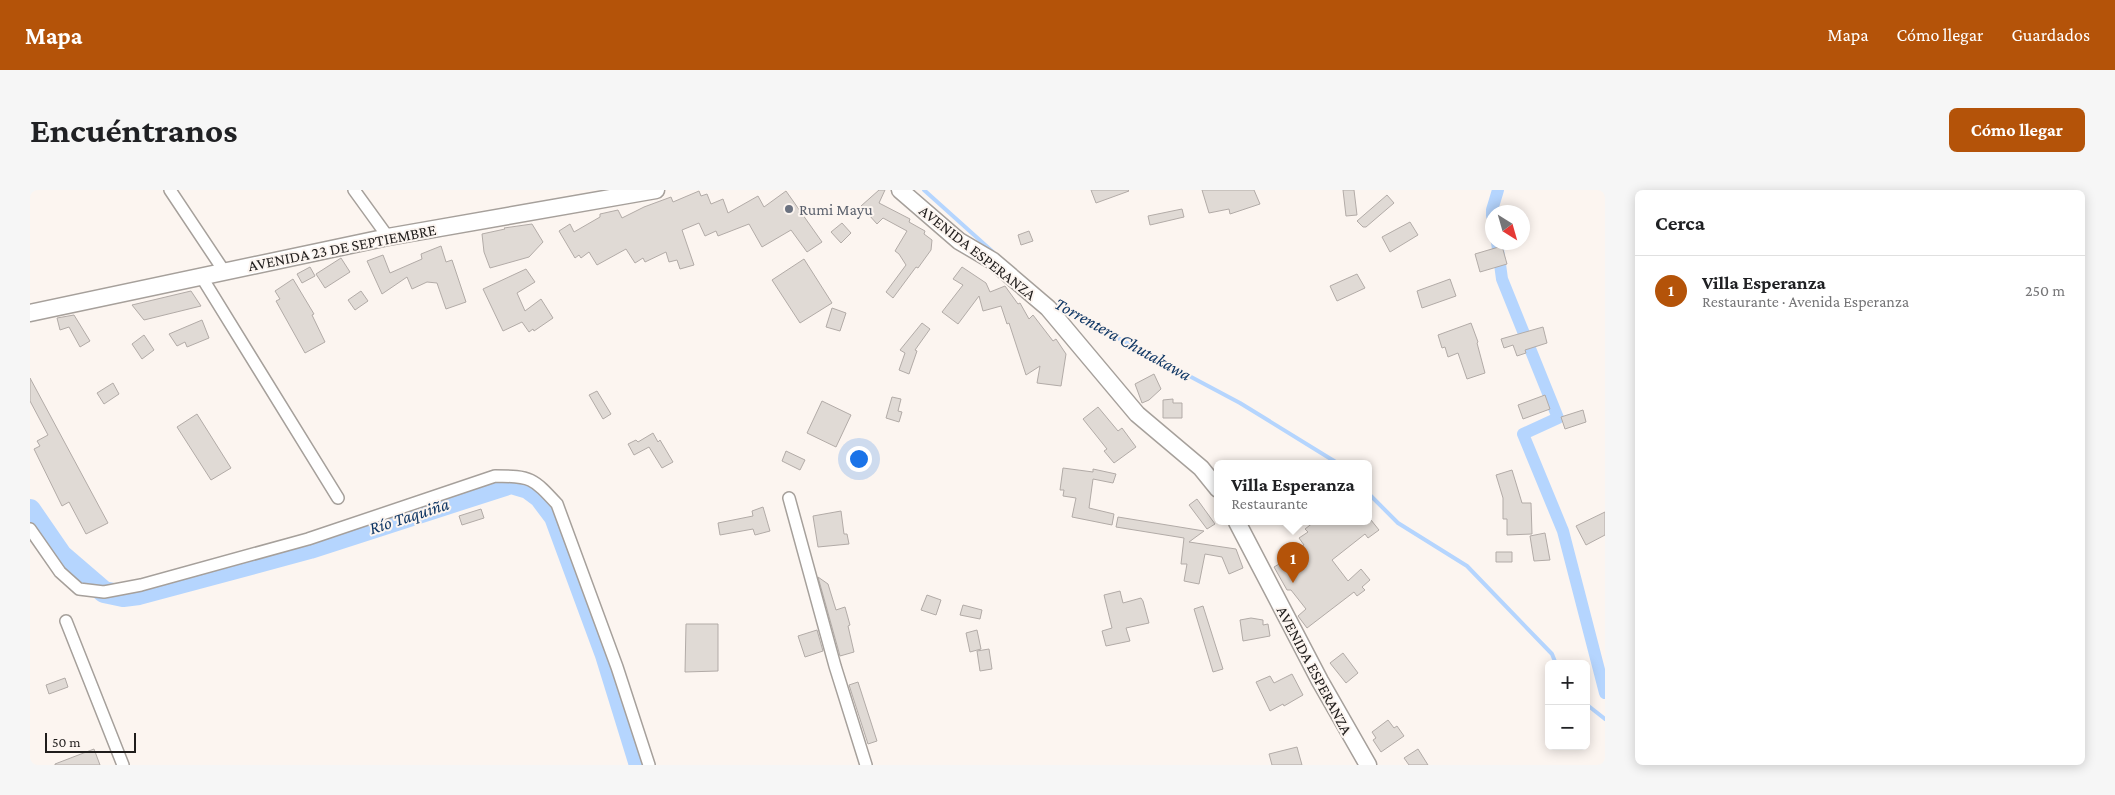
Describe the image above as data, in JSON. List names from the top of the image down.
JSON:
{
  "streets": {
    "main road": ["AVENIDA 23 DE SEPTIEMBRE", "AVENIDA ESPERANZA"]
  },
  "water": ["Torrentera Chutakawa", "Río Taquiña"],
  "places": ["Rumi Mayu"],
  "scale_bar": "50 m",
  "north": "bottom right",
  "page": {
    "header": "Mapa",
    "nav": ["Mapa", "Cómo llegar", "Guardados"],
    "buttons": "Cómo llegar",
    "title": "Encuéntranos",
    "heading": "Cerca",
    "list": [
      {
        "mark": "1",
        "name": "Villa Esperanza",
        "note": "Restaurante · Avenida Esperanza",
        "value": "250 m"
      }
    ],
    "popup": ["Villa Esperanza", "Restaurante"],
    "pins": "1",
    "map_buttons": ["+", "−"],
    "scale": "50 m"
  }
}
